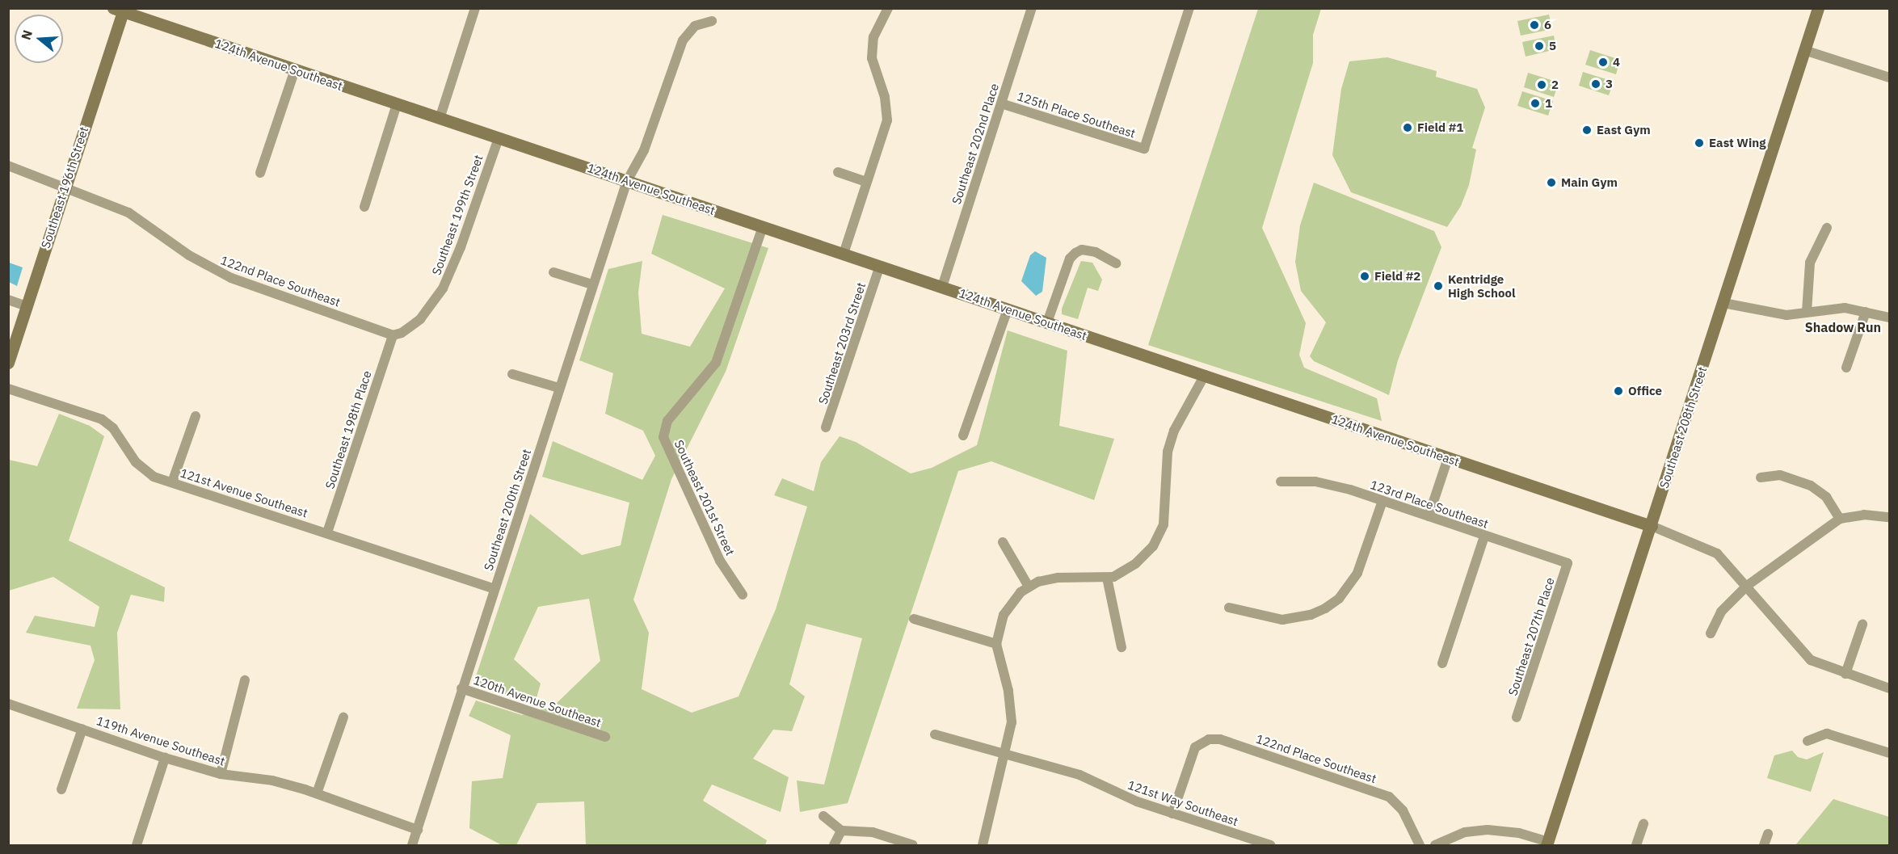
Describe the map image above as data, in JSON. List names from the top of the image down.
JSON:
{
  "streets": {
    "street": [
      "124th Avenue Southeast",
      "125th Place Southeast",
      "Southeast 202nd Place",
      "Southeast 196th Street",
      "Southeast 199th Street",
      "122nd Place Southeast",
      "Southeast 203rd Street",
      "Southeast 208th Street",
      "Southeast 198th Place",
      "121st Avenue Southeast",
      "Southeast 201st Street",
      "123rd Place Southeast",
      "Southeast 200th Street",
      "Southeast 207th Place",
      "120th Avenue Southeast",
      "119th Avenue Southeast",
      "121st Way Southeast"
    ]
  },
  "crossings": [
    ["124th Avenue Southeast", "Southeast 202nd Place"],
    ["124th Avenue Southeast", "Southeast 196th Street"],
    ["124th Avenue Southeast", "Southeast 199th Street"],
    ["124th Avenue Southeast", "Southeast 203rd Street"],
    ["124th Avenue Southeast", "Southeast 208th Street"],
    ["124th Avenue Southeast", "Southeast 201st Street"],
    ["124th Avenue Southeast", "Southeast 200th Street"],
    ["125th Place Southeast", "Southeast 202nd Place"],
    ["Southeast 196th Street", "122nd Place Southeast"],
    ["Southeast 199th Street", "122nd Place Southeast"],
    ["Southeast 199th Street", "Southeast 198th Place"],
    ["122nd Place Southeast", "Southeast 198th Place"],
    ["122nd Place Southeast", "121st Way Southeast"],
    ["Southeast 198th Place", "121st Avenue Southeast"],
    ["121st Avenue Southeast", "Southeast 200th Street"],
    ["123rd Place Southeast", "Southeast 207th Place"],
    ["Southeast 200th Street", "120th Avenue Southeast"],
    ["Southeast 200th Street", "119th Avenue Southeast"]
  ],
  "districts": ["Shadow Run"],
  "places": [
    "6",
    "5",
    "4",
    "3",
    "2",
    "1",
    "Field #1",
    "East Gym",
    "East Wing",
    "Main Gym",
    "Field #2",
    "Kentridge High School",
    "Office"
  ],
  "north": "left"
}
